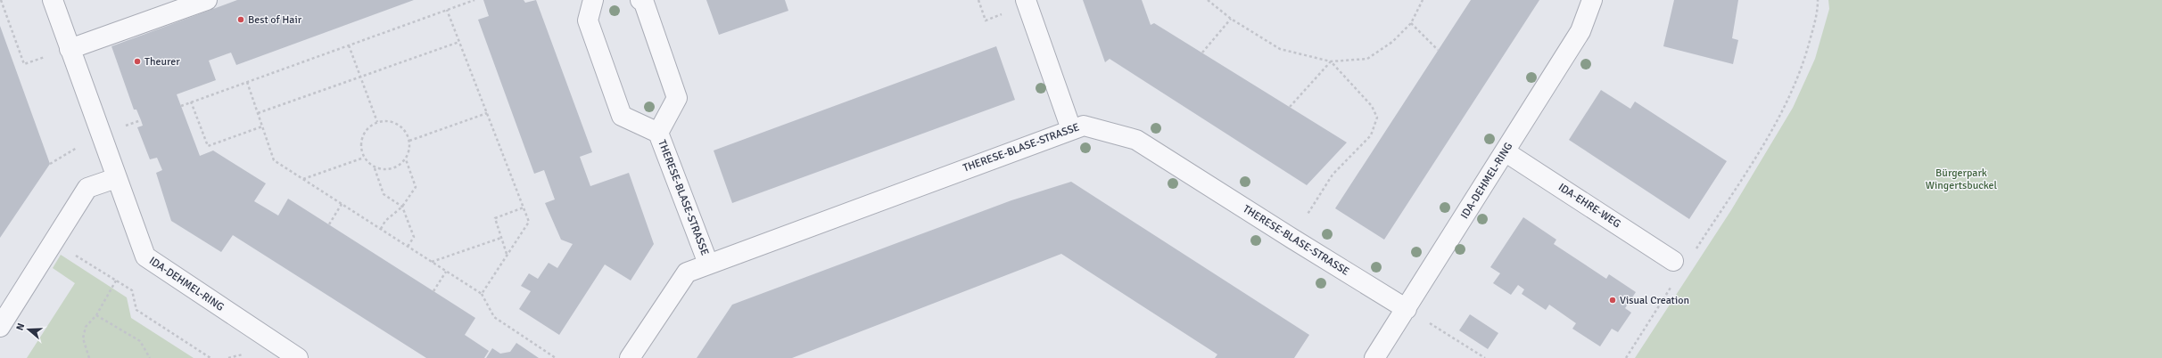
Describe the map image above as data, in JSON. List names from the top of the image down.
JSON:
{
  "streets": {
    "street": ["THERESE-BLASE-STRASSE", "IDA-DEHMEL-RING", "IDA-EHRE-WEG"]
  },
  "crossings": [
    ["THERESE-BLASE-STRASSE", "IDA-DEHMEL-RING"],
    ["IDA-DEHMEL-RING", "IDA-EHRE-WEG"]
  ],
  "parks": ["Bürgerpark Wingertsbuckel"],
  "places": ["Best of Hair", "Theurer", "Visual Creation"],
  "north": "left"
}
